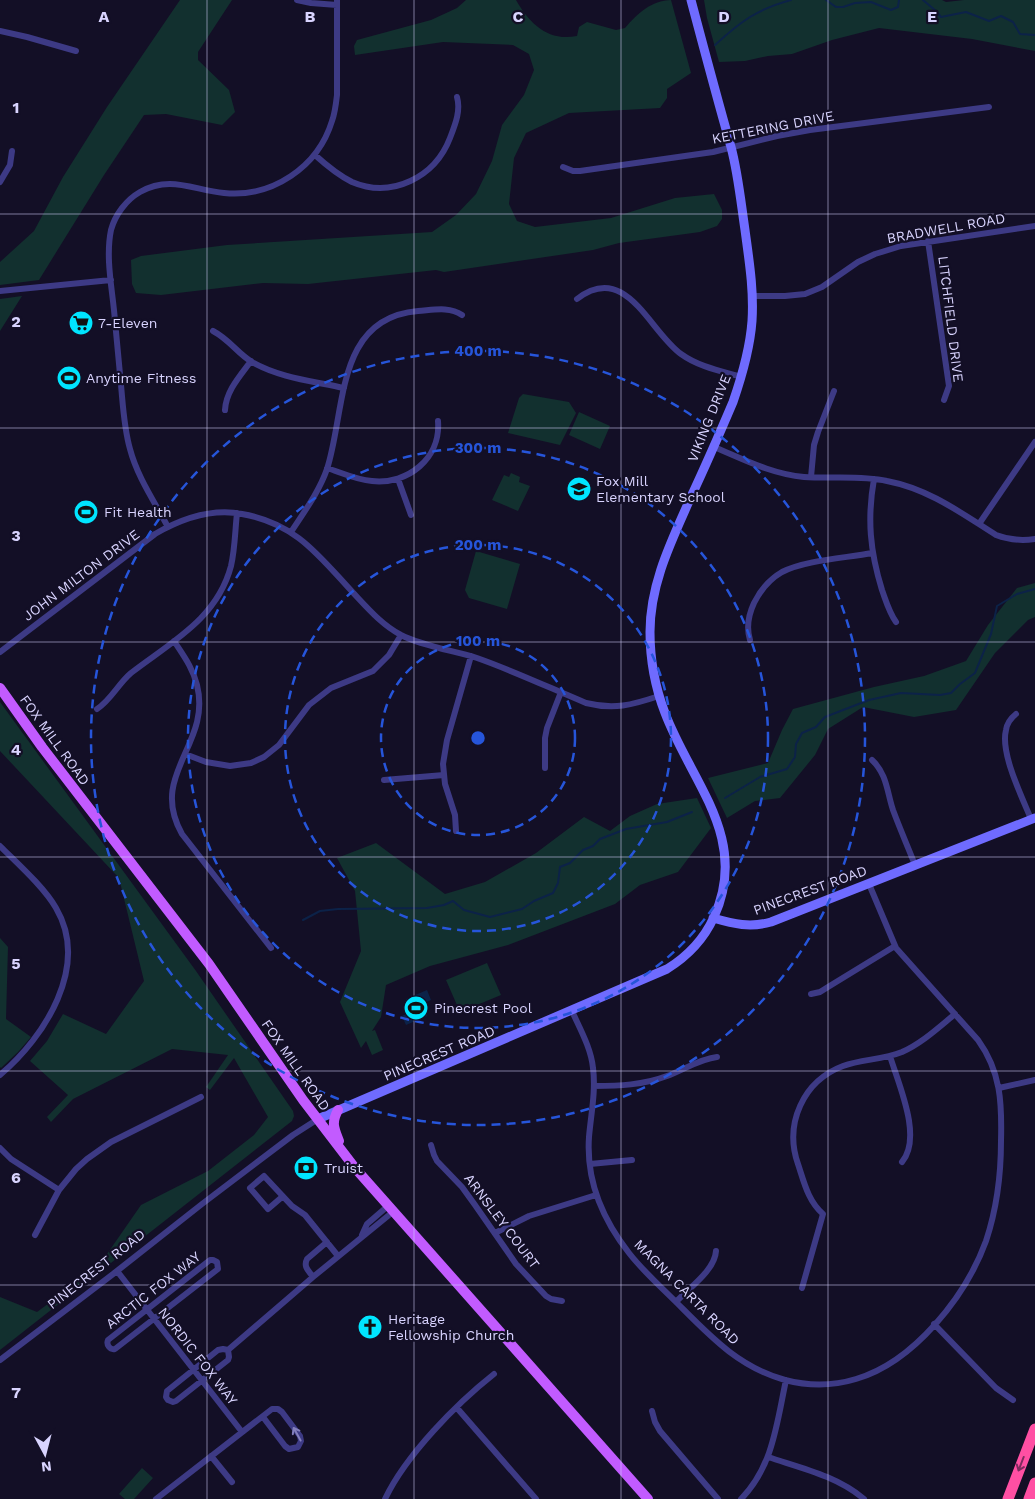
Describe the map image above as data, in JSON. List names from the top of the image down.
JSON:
{
  "streets": {
    "main road": ["FOX MILL ROAD"],
    "street": [
      "KETTERING DRIVE",
      "BRADWELL ROAD",
      "LITCHFIELD DRIVE",
      "VIKING DRIVE",
      "JOHN MILTON DRIVE",
      "PINECREST ROAD",
      "ARNSLEY COURT",
      "ARCTIC FOX WAY",
      "MAGNA CARTA ROAD",
      "NORDIC FOX WAY"
    ]
  },
  "crossings": [
    ["KETTERING DRIVE", "VIKING DRIVE"],
    ["BRADWELL ROAD", "LITCHFIELD DRIVE"],
    ["BRADWELL ROAD", "VIKING DRIVE"],
    ["VIKING DRIVE", "JOHN MILTON DRIVE"],
    ["VIKING DRIVE", "PINECREST ROAD"],
    ["FOX MILL ROAD", "PINECREST ROAD"],
    ["PINECREST ROAD", "MAGNA CARTA ROAD"],
    ["PINECREST ROAD", "NORDIC FOX WAY"],
    ["ARCTIC FOX WAY", "NORDIC FOX WAY"]
  ],
  "places": {
    "supermarket": ["7-Eleven"],
    "sports": ["Anytime Fitness", "Fit Health", "Pinecrest Pool"],
    "school or university": ["Fox Mill Elementary School"],
    "bank": ["Truist"],
    "church": ["Heritage Fellowship Church"]
  },
  "north": "bottom",
  "grid": {
    "columns": [
      "A",
      "B",
      "C",
      "D",
      "E"
    ],
    "rows": [
      "1",
      "2",
      "3",
      "4",
      "5",
      "6",
      "7"
    ]
  },
  "rings": [
    "400 m",
    "300 m",
    "200 m",
    "100 m"
  ]
}
